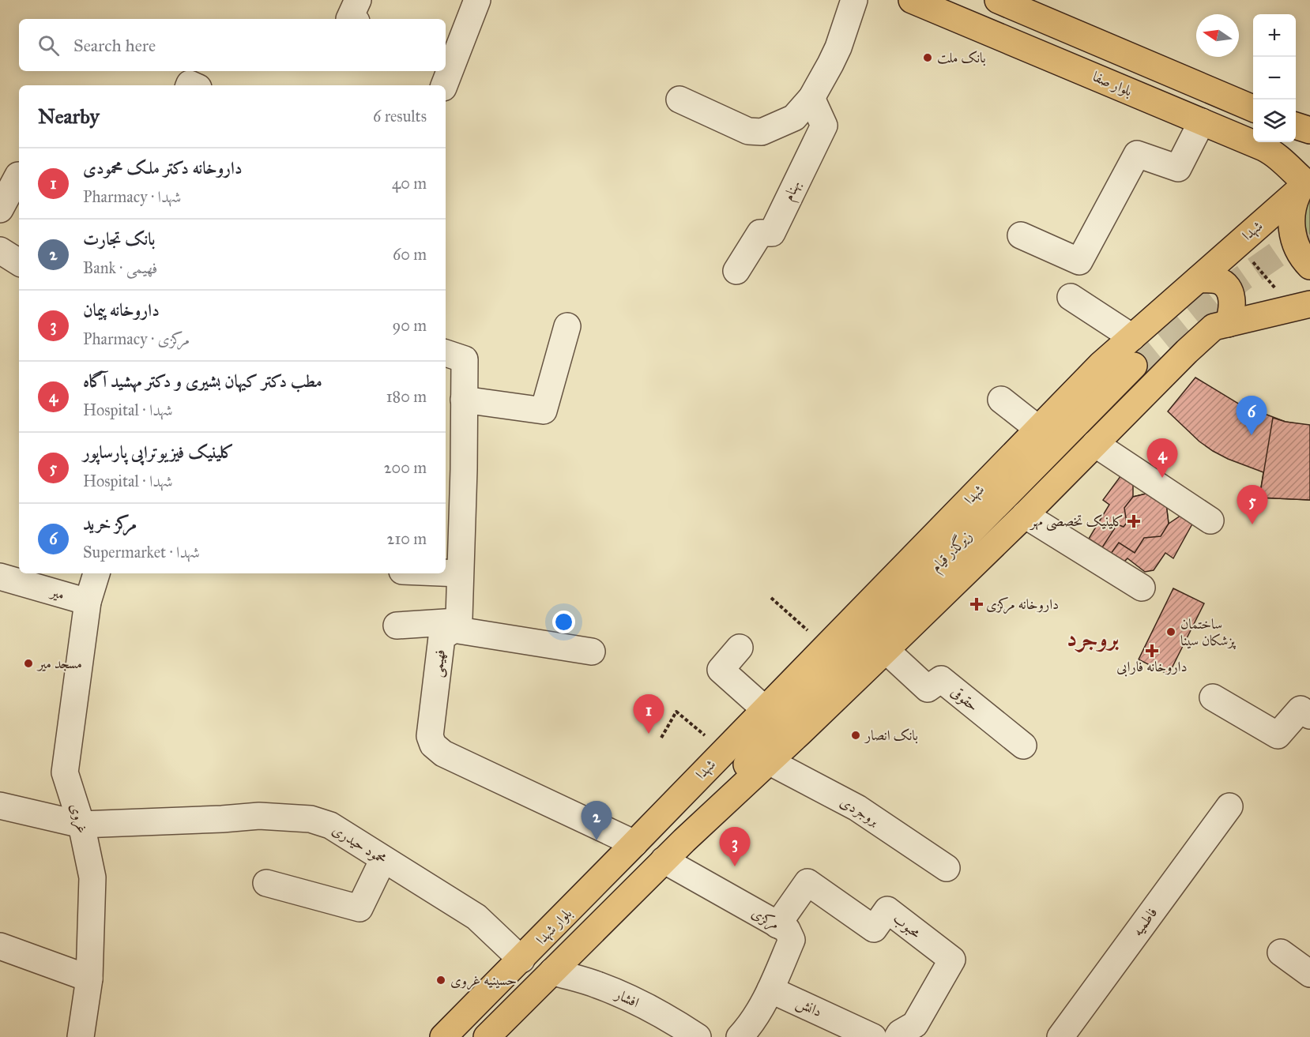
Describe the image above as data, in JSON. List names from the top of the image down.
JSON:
{
  "streets": {
    "main road": [
      "بلوار صفا",
      "شهدا",
      "زیرگذر قیام",
      "بلوار شهدا"
    ],
    "street": [
      "بهنام",
      "میر",
      "فهیمی",
      "حقوقی",
      "بروجردی",
      "غروی",
      "محمود حیدری",
      "مرکزی",
      "فاطمیه",
      "محبوب",
      "افشار",
      "دانش"
    ]
  },
  "crossings": [
    ["بلوار صفا", "شهدا"],
    ["شهدا", "بلوار شهدا"],
    ["زیرگذر قیام", "بروجردی"],
    ["میر", "غروی"],
    ["فهیمی", "بلوار شهدا"],
    ["غروی", "محمود حیدری"],
    ["محمود حیدری", "بلوار شهدا"],
    ["مرکزی", "محبوب"],
    ["مرکزی", "دانش"]
  ],
  "districts": ["بروجرد"],
  "places": {
    "other": [
      "بانک ملت",
      "ساختمان پزشکان سینا",
      "مسجد میر",
      "بانک انصار",
      "حسینیه غروی"
    ],
    "health": ["کلینیک تخصصی مهر", "داروخانه مرکزی", "داروخانه فارابی"]
  },
  "north": "left",
  "page": {
    "map_buttons": ["+", "−"],
    "search": "Search here",
    "heading": ["Nearby", "6 results"],
    "list": [
      {
        "mark": "1",
        "name": "داروخانه دکتر ملک محمودی",
        "note": "Pharmacy · شهدا",
        "value": "40 m"
      },
      {
        "mark": "2",
        "name": "بانک تجارت",
        "note": "Bank · فهیمی",
        "value": "60 m"
      },
      {
        "mark": "3",
        "name": "داروخانه پیمان",
        "note": "Pharmacy · مرکزی",
        "value": "90 m"
      },
      {
        "mark": "4",
        "name": "مطب دکتر کیهان بشیری و دکتر مهشید آگاه",
        "note": "Hospital · شهدا",
        "value": "180 m"
      },
      {
        "mark": "5",
        "name": "کلینیک فیزیوتراپی پارساپور",
        "note": "Hospital · شهدا",
        "value": "200 m"
      },
      {
        "mark": "6",
        "name": "مرکز خرید",
        "note": "Supermarket · شهدا",
        "value": "210 m"
      }
    ],
    "pins": [
      "6",
      "4",
      "5",
      "1",
      "2",
      "3"
    ]
  }
}
